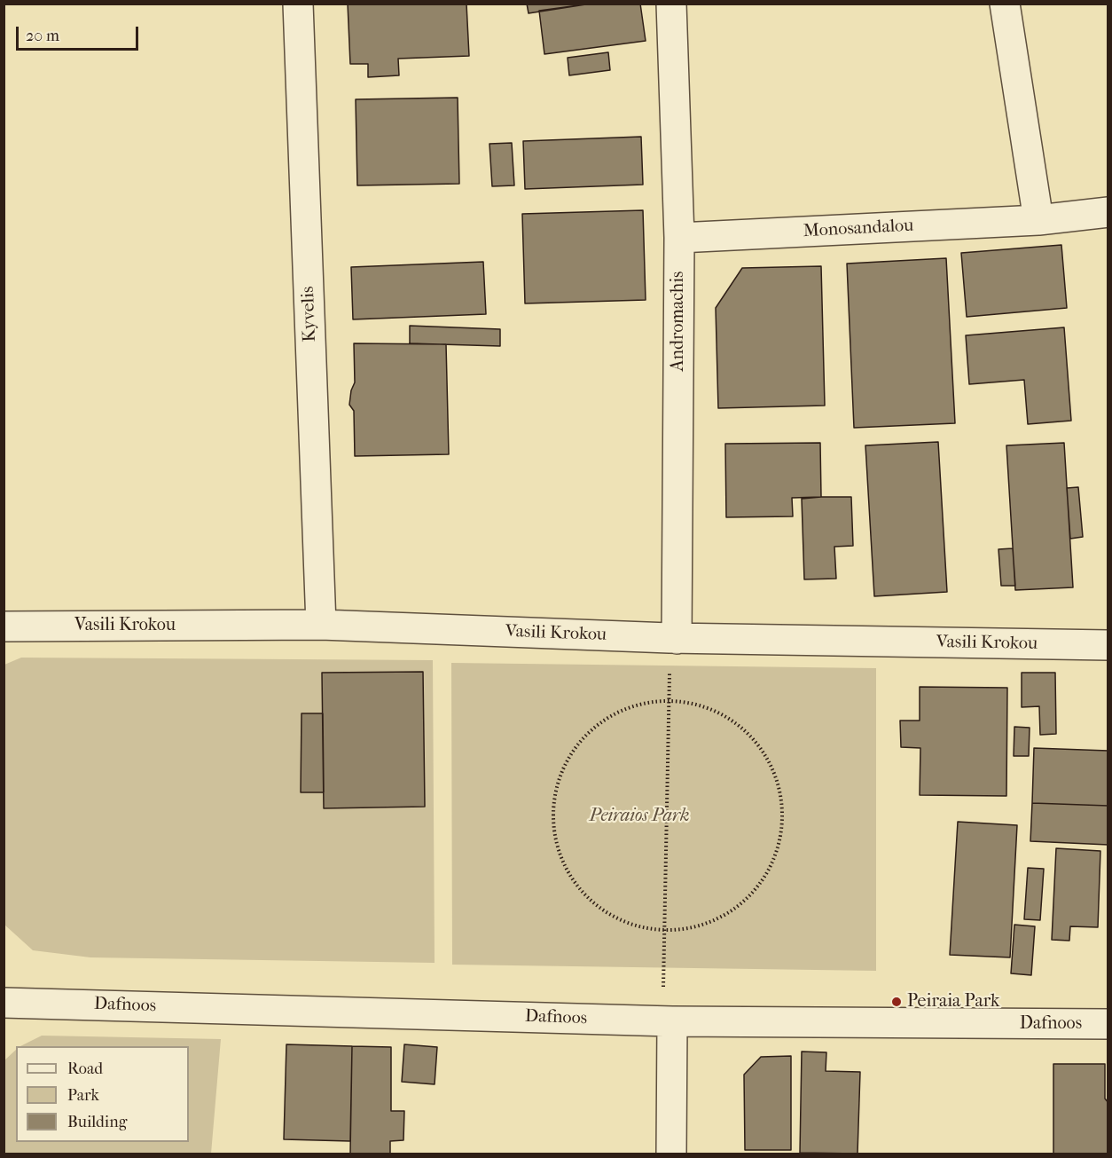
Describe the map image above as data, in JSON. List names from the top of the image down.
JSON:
{
  "streets": {
    "street": [
      "Monosandalou",
      "Kyvelis",
      "Andromachis",
      "Vasili Krokou",
      "Dafnoos"
    ]
  },
  "crossings": [
    ["Monosandalou", "Andromachis"],
    ["Kyvelis", "Vasili Krokou"],
    ["Andromachis", "Vasili Krokou"]
  ],
  "parks": ["Peiraios Park"],
  "places": ["Peiraia Park"],
  "legend": ["Road", "Park", "Building"],
  "scale_bar": "20 m"
}
